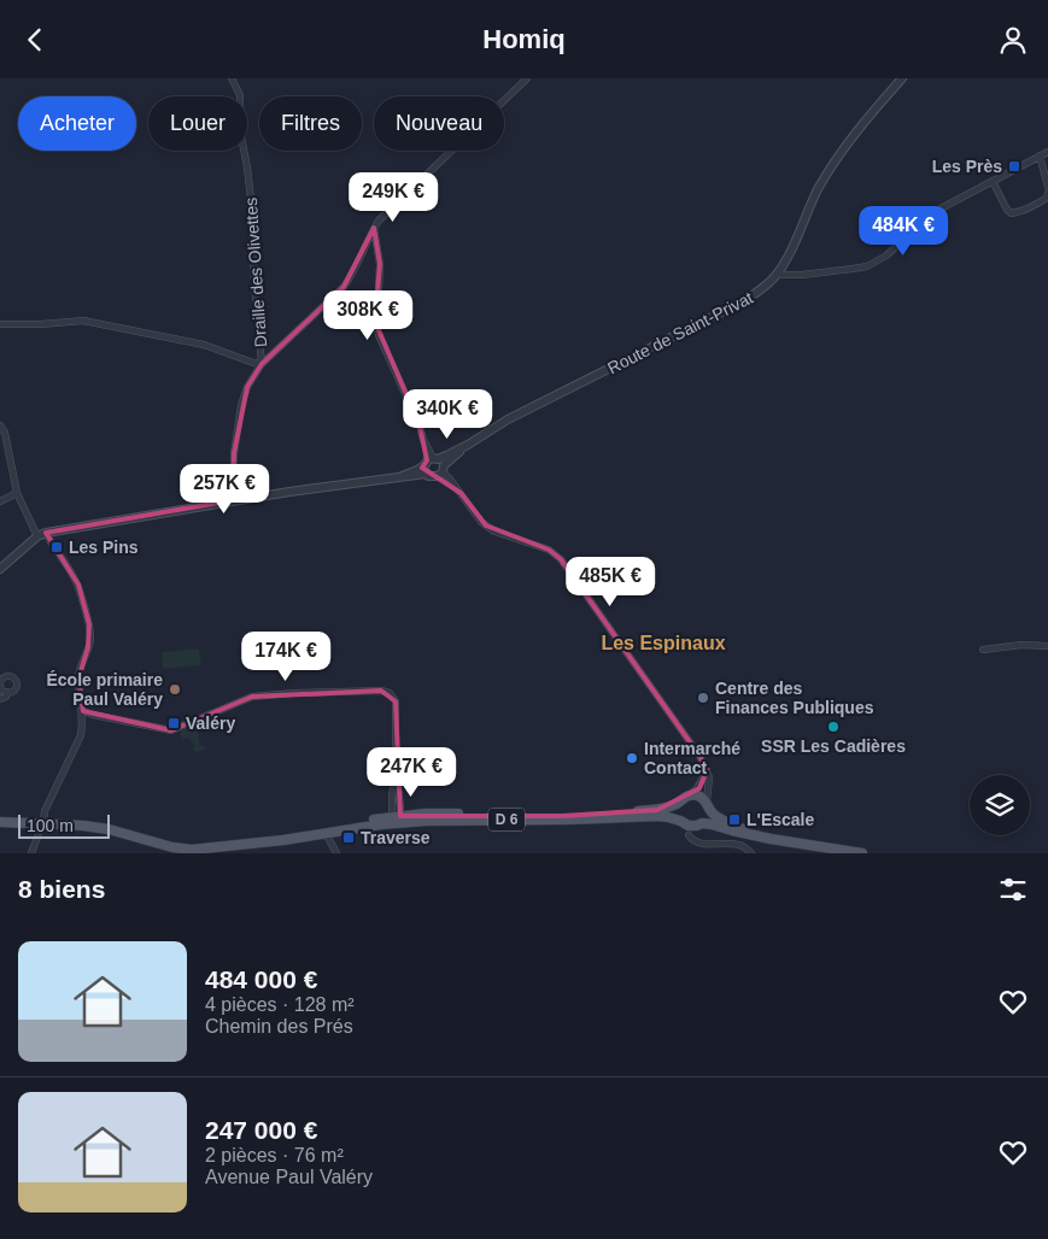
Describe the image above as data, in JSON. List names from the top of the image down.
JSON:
{
  "streets": {
    "main road": ["D 6"],
    "street": ["Draille des Olivettes", "Route de Saint-Privat"]
  },
  "crossings": [
    ["Draille des Olivettes", "Route de Saint-Privat"]
  ],
  "districts": ["Les Espinaux"],
  "places": {
    "transit": [
      "Les Près",
      "Les Pins",
      "Valéry",
      "L'Escale",
      "Traverse"
    ],
    "other": [
      "École primaire Paul Valéry",
      "Centre des Finances Publiques",
      "SSR Les Cadières",
      "Intermarché Contact"
    ]
  },
  "scale_bar": "100 m",
  "page": {
    "header": "Homiq",
    "chip": [
      "Acheter",
      "Louer",
      "Filtres",
      "Nouveau"
    ],
    "price": [
      "249K €",
      "484K €",
      "308K €",
      "340K €",
      "257K €",
      "485K €",
      "174K €",
      "247K €"
    ],
    "scale": "100 m",
    "heading": "8 biens",
    "list": [
      {
        "name": "484 000 €",
        "note": "4 pièces · 128 m² · Chemin des Prés"
      },
      {
        "name": "247 000 €",
        "note": "2 pièces · 76 m² · Avenue Paul Valéry"
      }
    ]
  }
}
